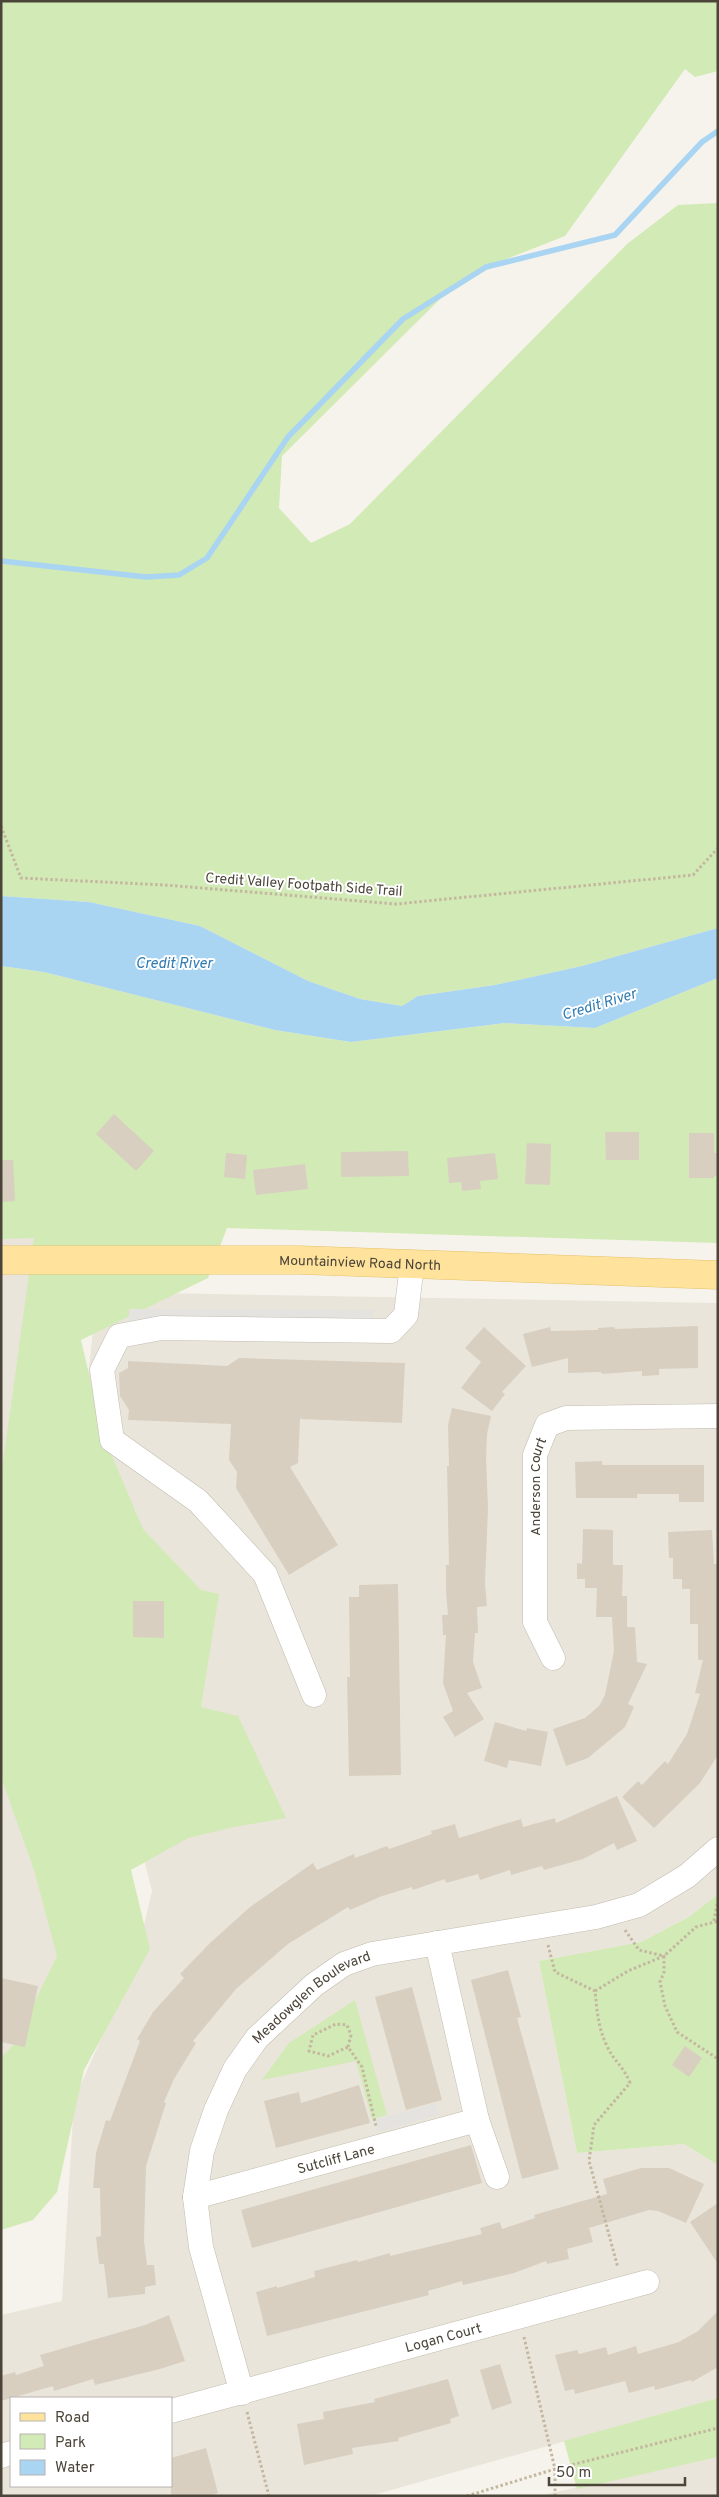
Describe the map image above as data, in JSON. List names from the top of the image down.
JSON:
{
  "streets": {
    "main road": ["Mountainview Road North"],
    "street": [
      "Anderson Court",
      "Meadowglen Boulevard",
      "Sutcliff Lane",
      "Logan Court"
    ],
    "path": ["Credit Valley Footpath Side Trail"]
  },
  "crossings": [
    ["Meadowglen Boulevard", "Sutcliff Lane"],
    ["Meadowglen Boulevard", "Logan Court"]
  ],
  "water": ["Credit River"],
  "legend": ["Road", "Park", "Water"],
  "scale_bar": "50 m"
}
